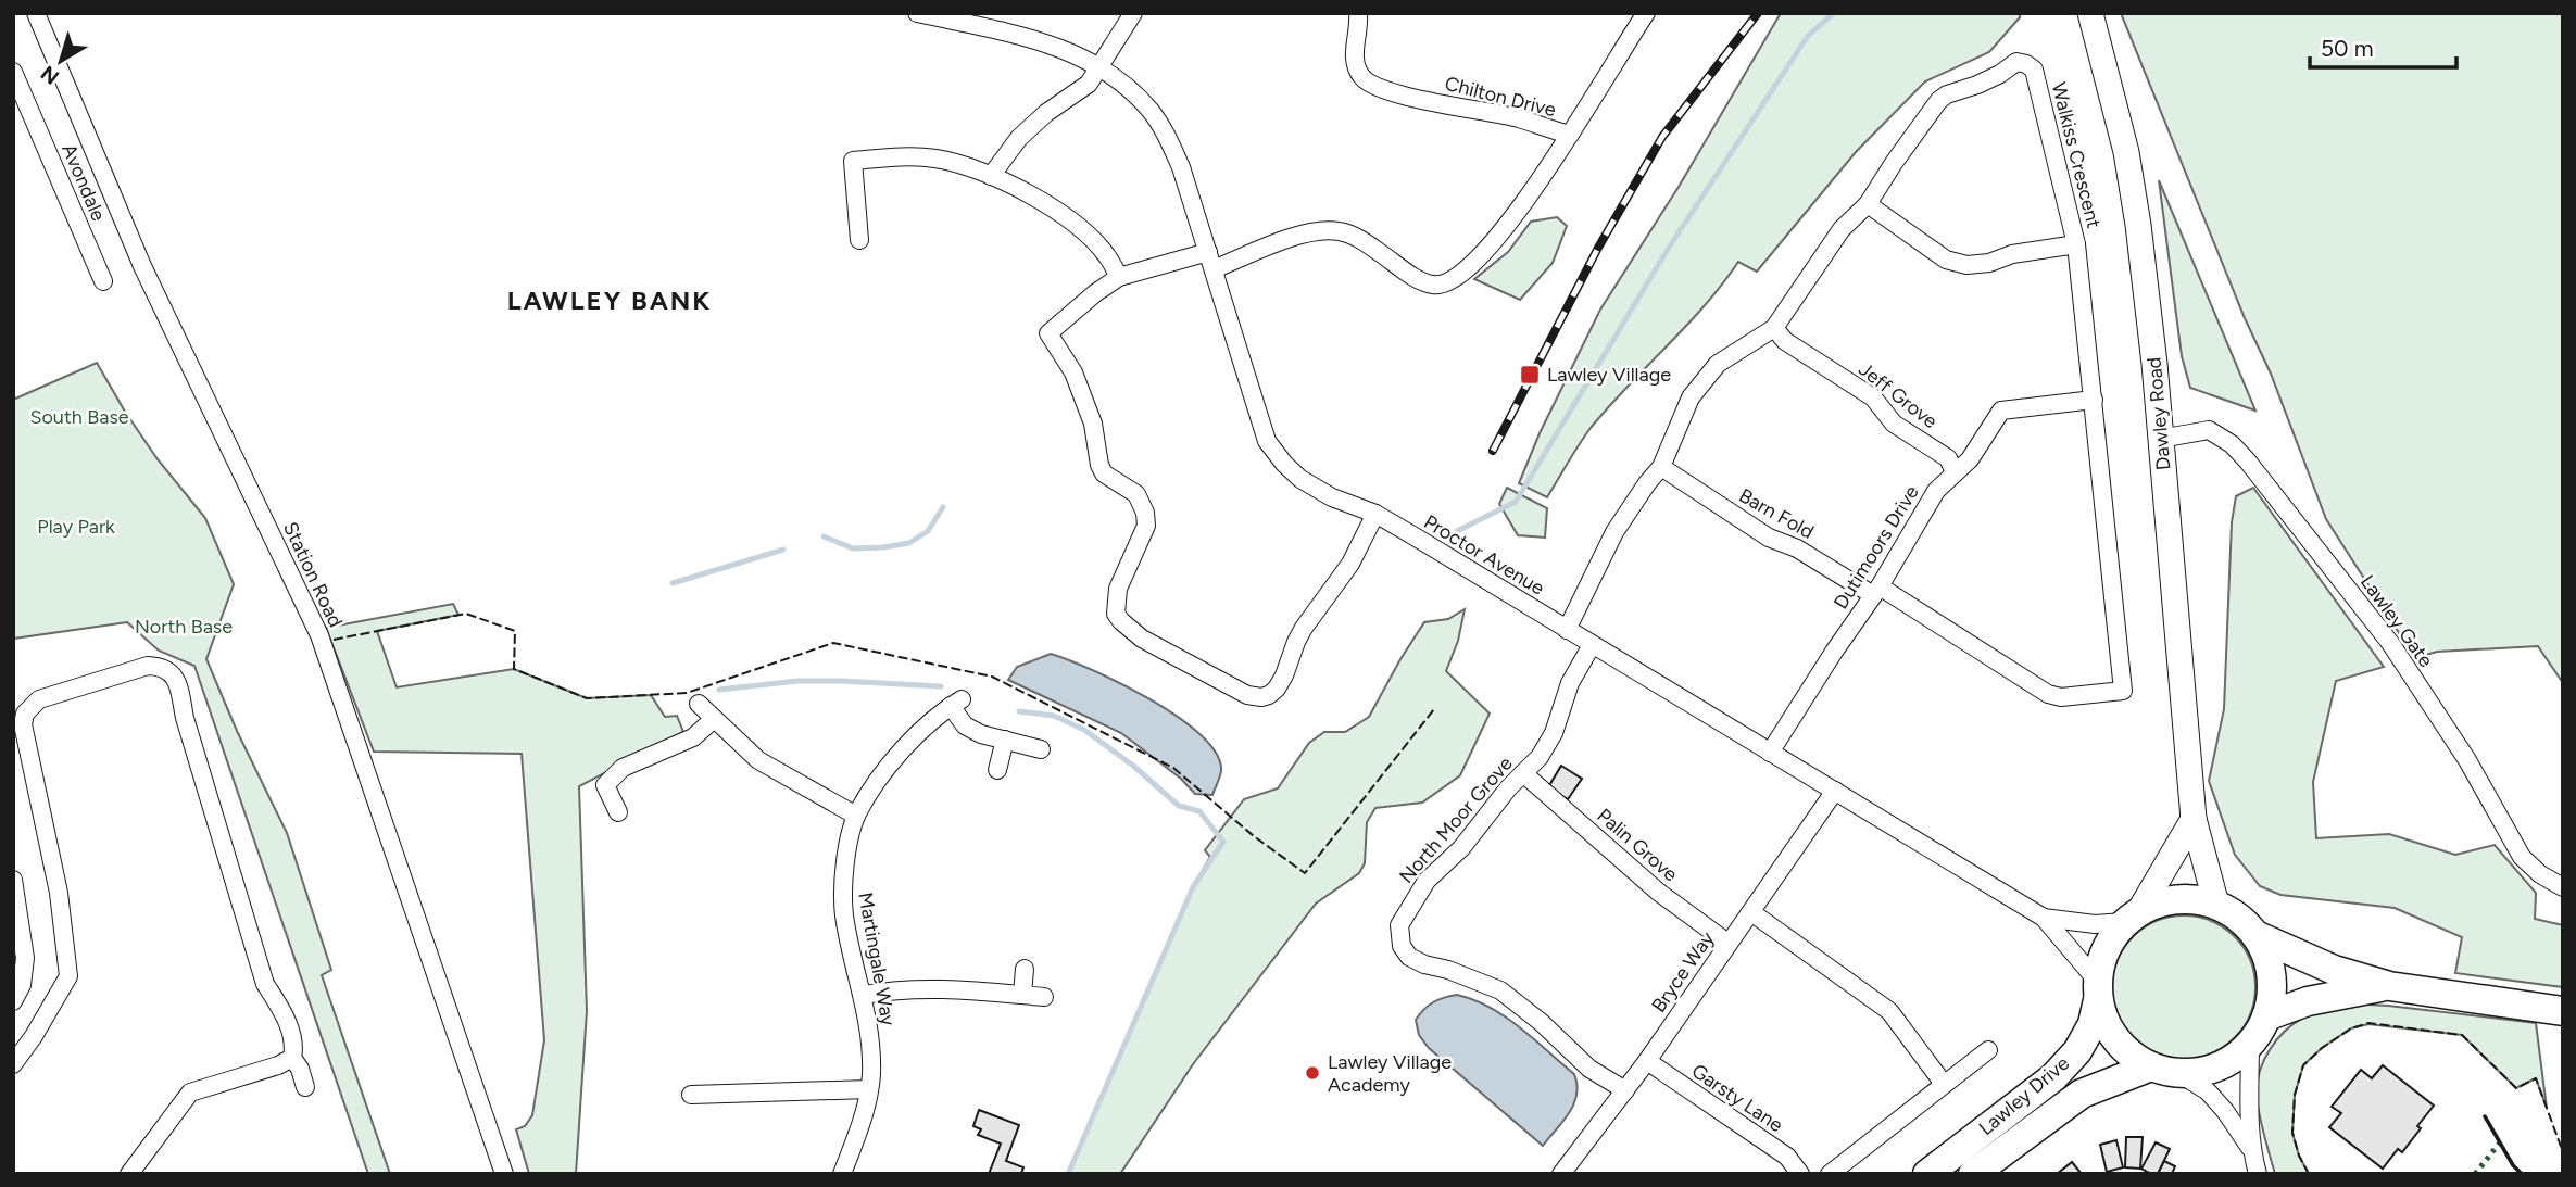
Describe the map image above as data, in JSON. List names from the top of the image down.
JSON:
{
  "streets": {
    "main road": ["Lawley Drive"],
    "street": [
      "Chilton Drive",
      "Walkiss Crescent",
      "Avondale",
      "Jeff Grove",
      "Dawley Road",
      "Barn Fold",
      "Dutimoors Drive",
      "Proctor Avenue",
      "Station Road",
      "Lawley Gate",
      "North Moor Grove",
      "Palin Grove",
      "Martingale Way",
      "Bryce Way",
      "Garsty Lane"
    ]
  },
  "crossings": [
    ["Chilton Drive", "Proctor Avenue"],
    ["Walkiss Crescent", "Jeff Grove"],
    ["Walkiss Crescent", "Barn Fold"],
    ["Walkiss Crescent", "Dutimoors Drive"],
    ["Walkiss Crescent", "Proctor Avenue"],
    ["Jeff Grove", "Dutimoors Drive"],
    ["Dawley Road", "Proctor Avenue"],
    ["Dawley Road", "Lawley Gate"],
    ["Dawley Road", "Lawley Drive"],
    ["Barn Fold", "Dutimoors Drive"],
    ["Dutimoors Drive", "Proctor Avenue"],
    ["Proctor Avenue", "North Moor Grove"],
    ["Proctor Avenue", "Bryce Way"],
    ["Proctor Avenue", "Lawley Drive"],
    ["North Moor Grove", "Palin Grove"],
    ["North Moor Grove", "Bryce Way"],
    ["Palin Grove", "Bryce Way"],
    ["Bryce Way", "Garsty Lane"]
  ],
  "districts": ["LAWLEY BANK"],
  "parks": ["South Base", "Play Park", "North Base"],
  "places": {
    "transit": ["Lawley Village"],
    "other": ["Lawley Village Academy"]
  },
  "scale_bar": "50 m",
  "north": "bottom left"
}
